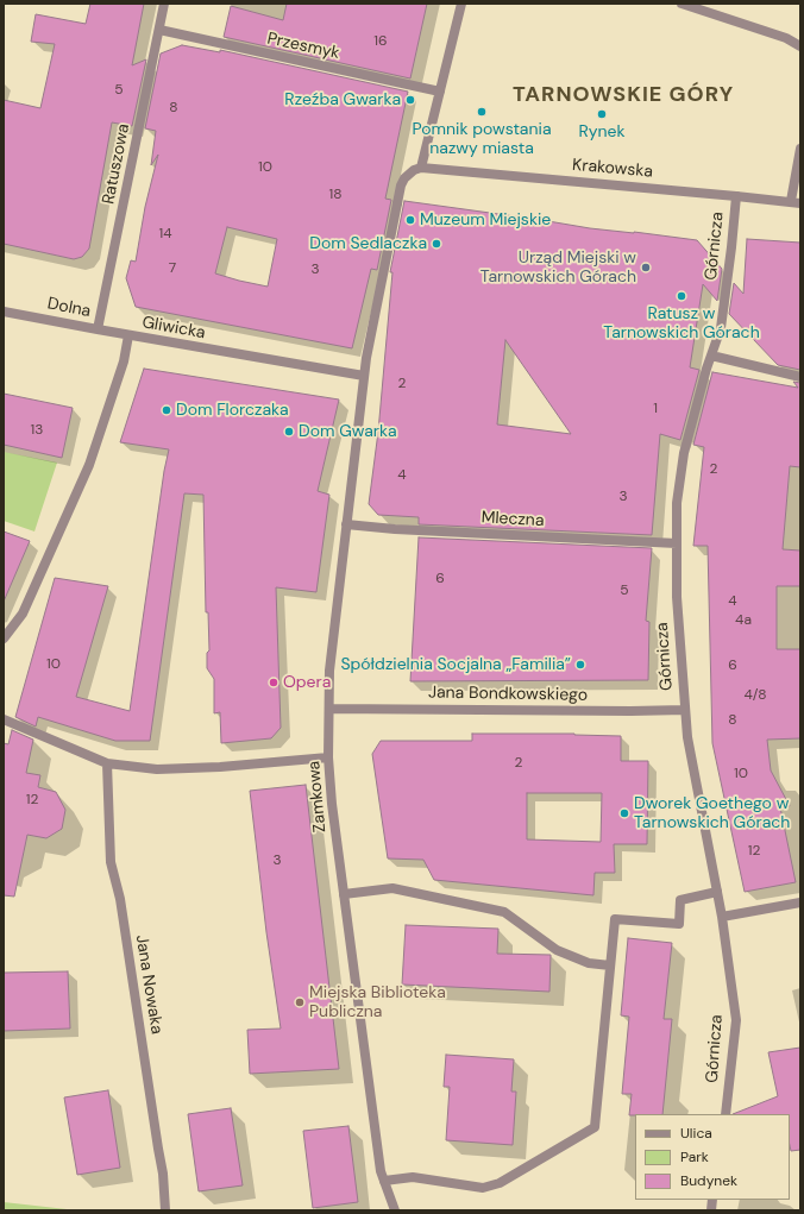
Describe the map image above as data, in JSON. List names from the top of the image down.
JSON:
{
  "streets": {
    "street": [
      "Przesmyk",
      "Ratuszowa",
      "Krakowska",
      "Górnicza",
      "Dolna",
      "Gliwicka",
      "Mleczna",
      "Jana Bondkowskiego",
      "Zamkowa",
      "Jana Nowaka"
    ]
  },
  "crossings": [
    ["Przesmyk", "Ratuszowa"],
    ["Ratuszowa", "Dolna"],
    ["Krakowska", "Górnicza"],
    ["Górnicza", "Mleczna"],
    ["Górnicza", "Jana Bondkowskiego"],
    ["Dolna", "Gliwicka"],
    ["Gliwicka", "Zamkowa"],
    ["Mleczna", "Zamkowa"],
    ["Jana Bondkowskiego", "Zamkowa"]
  ],
  "districts": ["TARNOWSKIE GÓRY"],
  "places": [
    "Rzeźba Gwarka",
    "Pomnik powstania nazwy miasta",
    "Rynek",
    "Muzeum Miejskie",
    "Dom Sedlaczka",
    "Urząd Miejski w Tarnowskich Górach",
    "Ratusz w Tarnowskich Górach",
    "Dom Florczaka",
    "Dom Gwarka",
    "Spółdzielnia Socjalna „Familia”",
    "Opera",
    "Dworek Goethego w Tarnowskich Górach",
    "Miejska Biblioteka Publiczna"
  ],
  "house_numbers": [
    "16",
    "5",
    "8",
    "10",
    "18",
    "14",
    "7",
    "3",
    "2",
    "1",
    "13",
    "2",
    "4",
    "3",
    "6",
    "5",
    "4",
    "4a",
    "10",
    "6",
    "4/8",
    "8",
    "2",
    "10",
    "12",
    "12",
    "3"
  ],
  "legend": ["Ulica", "Park", "Budynek"]
}
